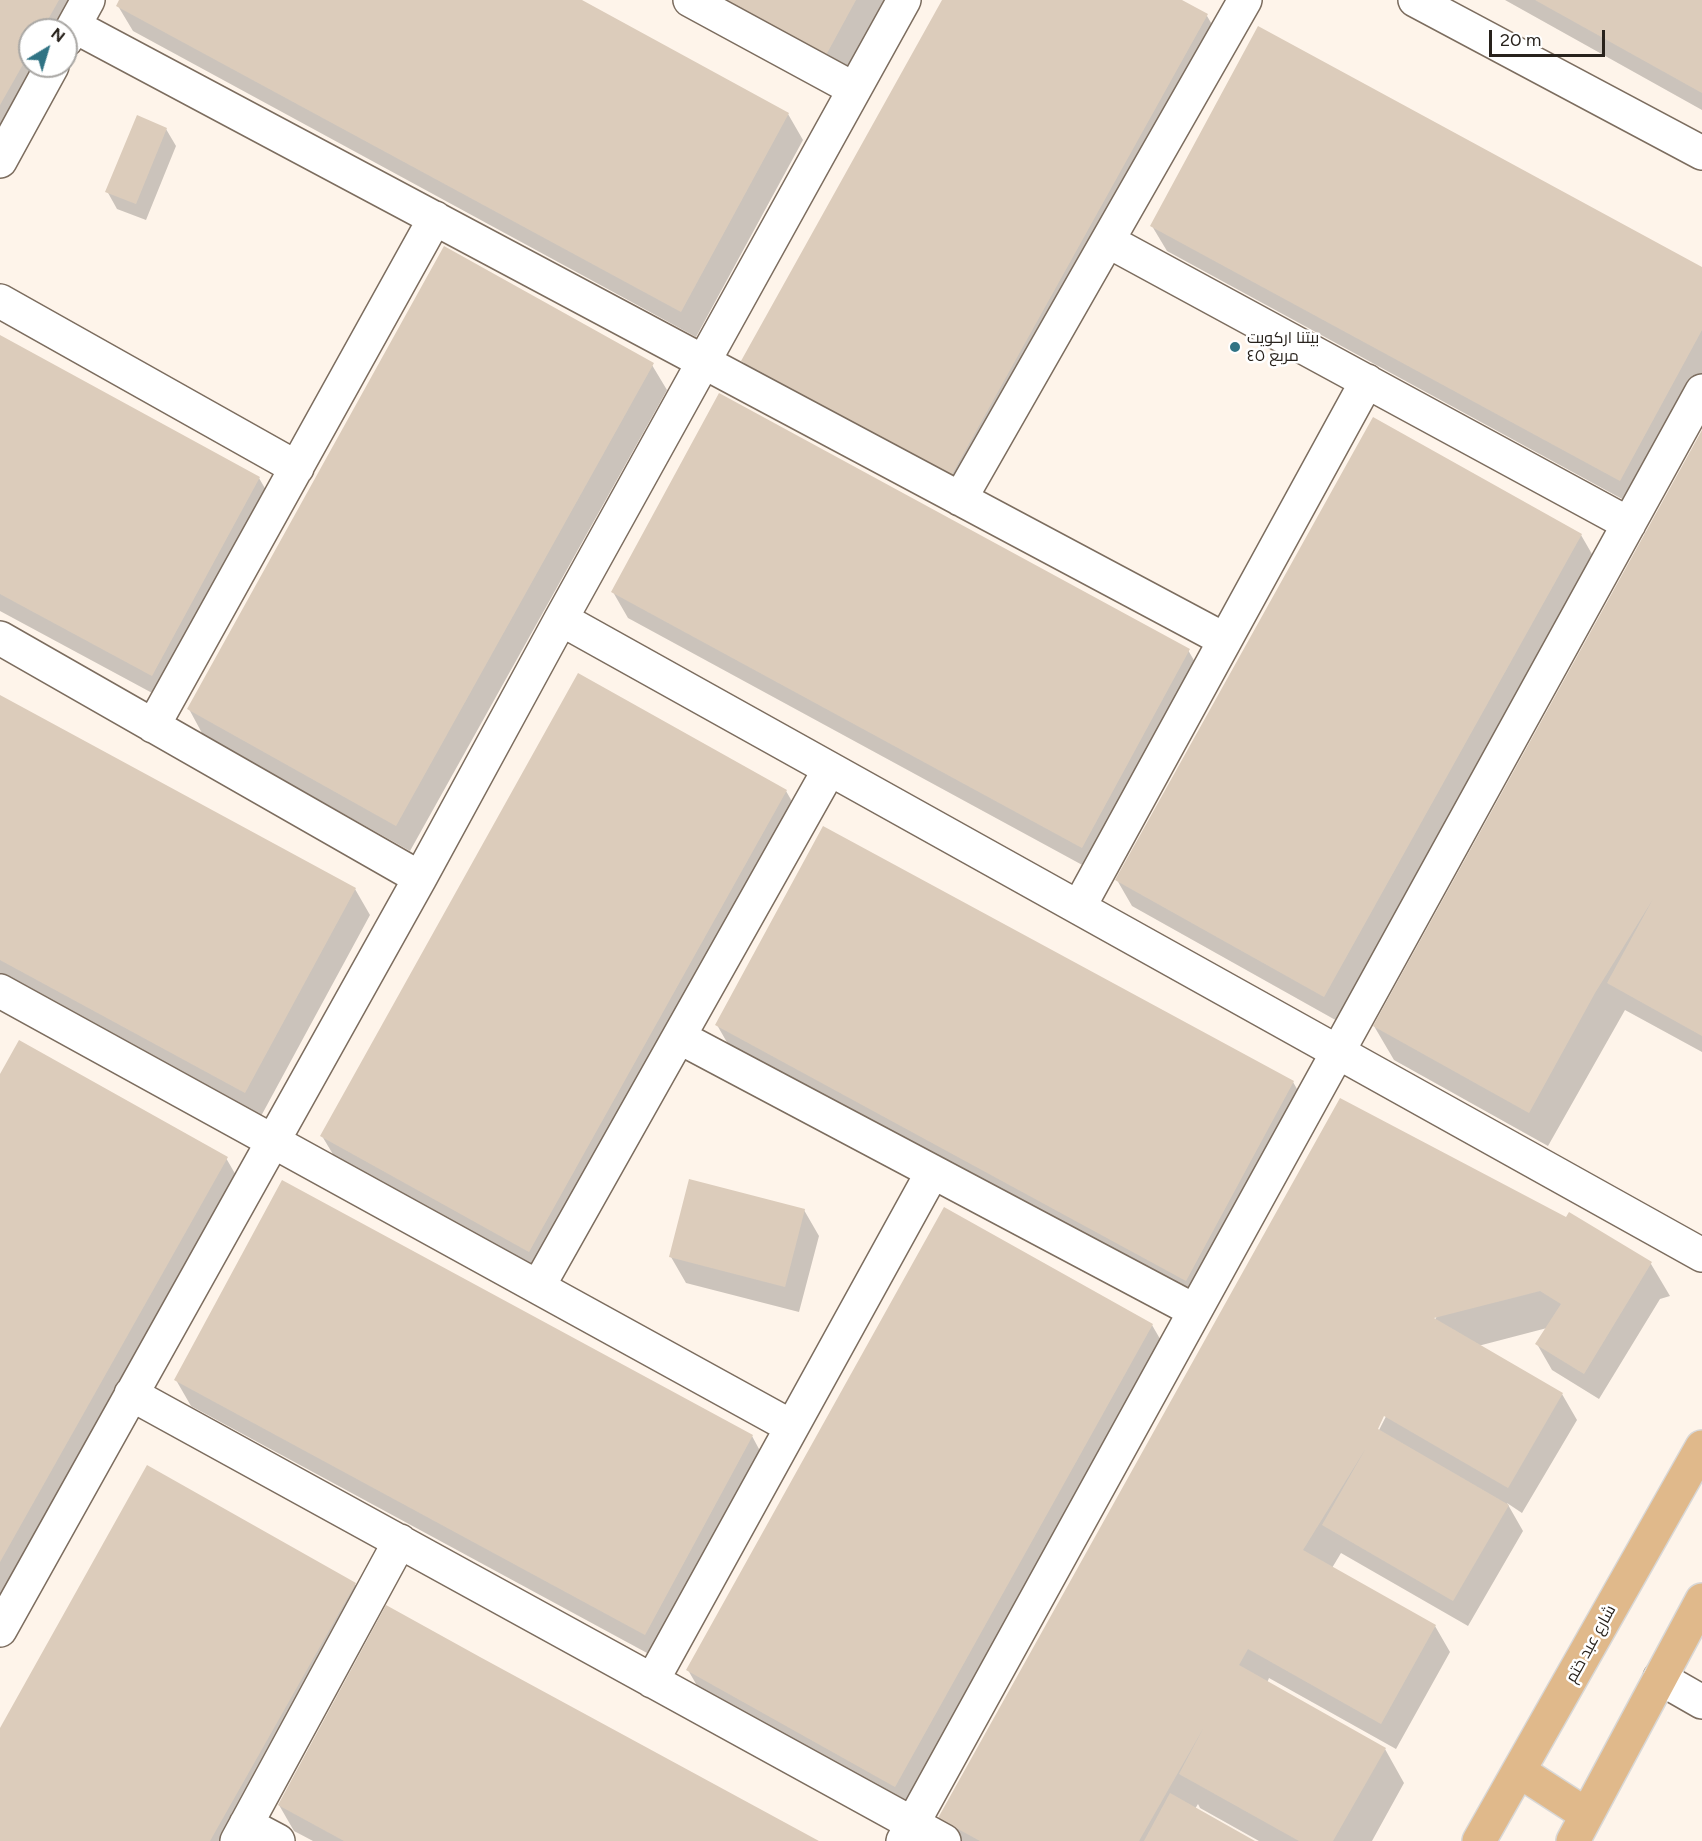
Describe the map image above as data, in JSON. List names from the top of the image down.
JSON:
{
  "streets": {
    "main road": ["شارع عبد ختم"]
  },
  "places": ["بيتنا اركويت مربع ٤٥"],
  "scale_bar": "20 m",
  "north": "top right"
}
